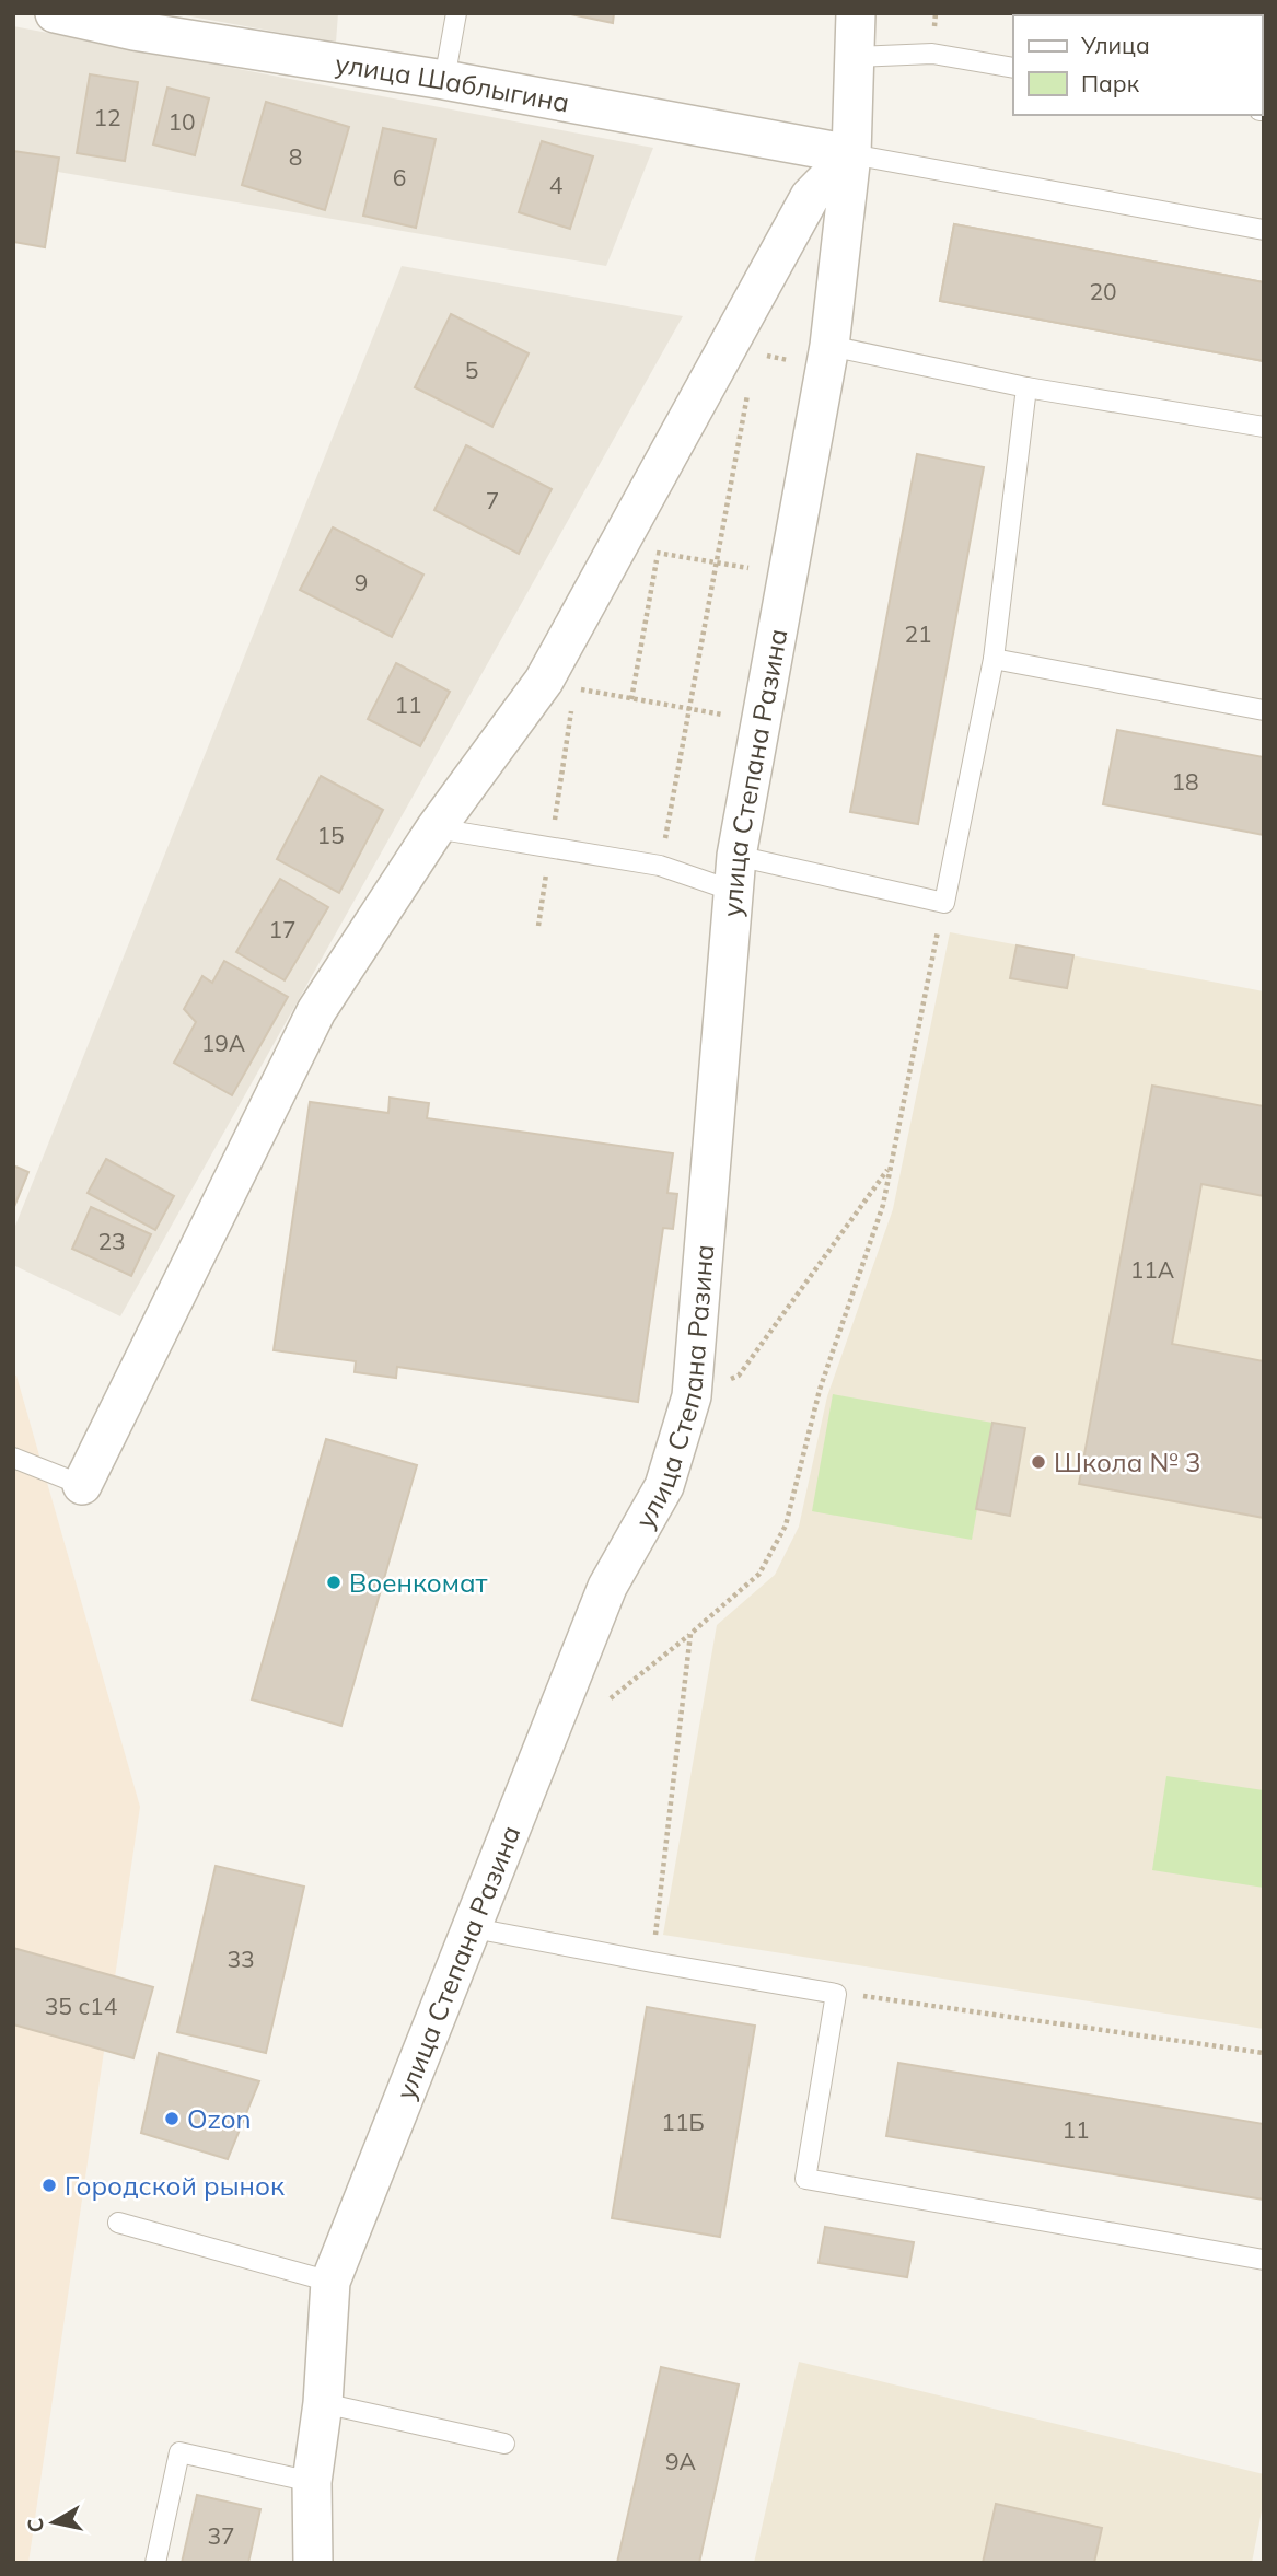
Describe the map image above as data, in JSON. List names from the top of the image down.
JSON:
{
  "streets": {
    "street": ["улица Шаблыгина", "улица Степана Разина"]
  },
  "crossings": [
    ["улица Шаблыгина", "улица Степана Разина"]
  ],
  "places": [
    "Школа № 3",
    "Военкомат",
    "Ozon",
    "Городской рынок"
  ],
  "house_numbers": [
    "12",
    "10",
    "8",
    "6",
    "4",
    "20",
    "5",
    "7",
    "9",
    "21",
    "11",
    "18",
    "15",
    "17",
    "19А",
    "23",
    "11А",
    "33",
    "35 с14",
    "11Б",
    "11",
    "9А",
    "37"
  ],
  "legend": ["Улица", "Парк"],
  "north": "left"
}
